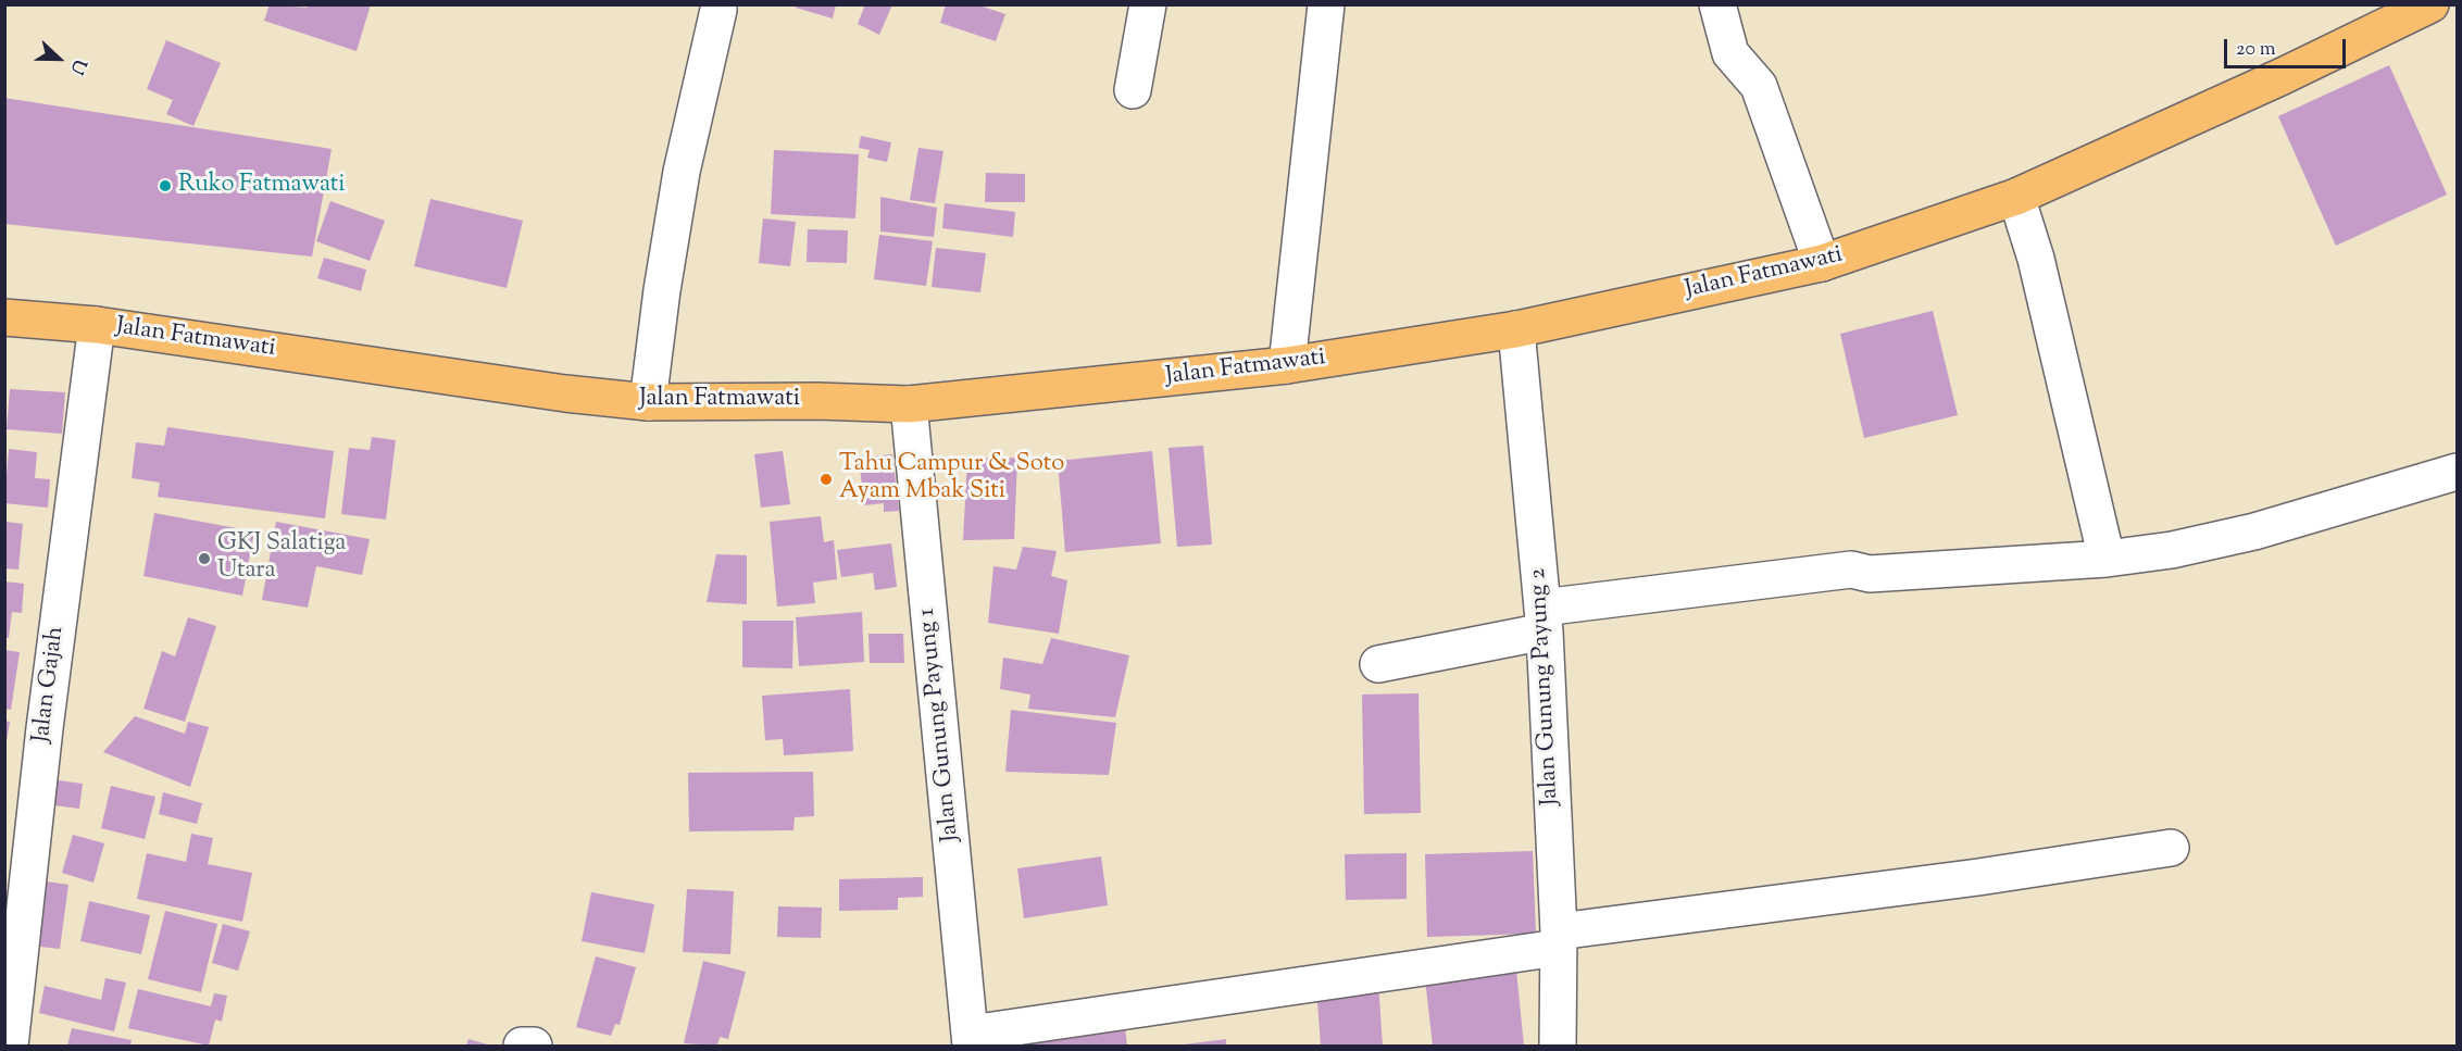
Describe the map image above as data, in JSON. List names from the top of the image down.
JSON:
{
  "streets": {
    "main road": ["Jalan Fatmawati"],
    "street": ["Jalan Gajah", "Jalan Gunung Payung 2", "Jalan Gunung Payung 1"]
  },
  "crossings": [
    ["Jalan Fatmawati", "Jalan Gajah"],
    ["Jalan Fatmawati", "Jalan Gunung Payung 2"],
    ["Jalan Fatmawati", "Jalan Gunung Payung 1"]
  ],
  "places": ["Ruko Fatmawati", "Tahu Campur & Soto Ayam Mbak Siti", "GKJ Salatiga Utara"],
  "scale_bar": "20 m",
  "north": "right"
}
